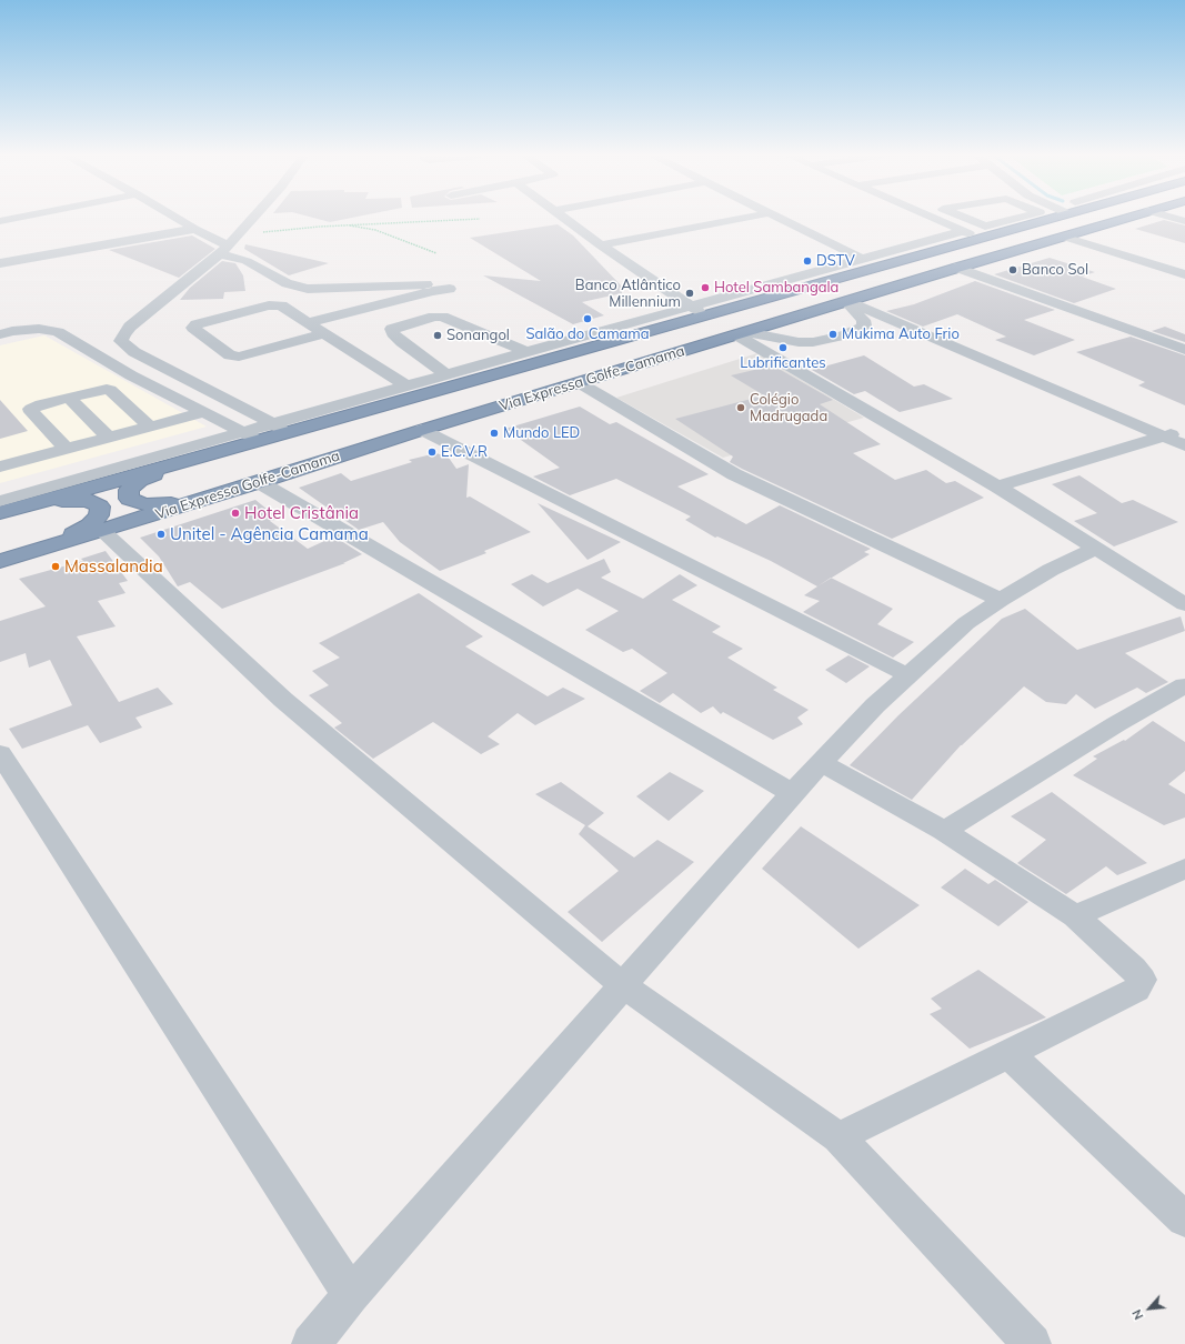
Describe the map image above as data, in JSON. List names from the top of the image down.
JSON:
{
  "streets": {
    "highway": ["Via Expressa Golfe-Camama"]
  },
  "places": [
    "DSTV",
    "Banco Sol",
    "Hotel Sambangala",
    "Banco Atlântico Millennium",
    "Salão do Camama",
    "Mukima Auto Frio",
    "Sonangol",
    "Lubrificantes",
    "Colégio Madrugada",
    "Mundo LED",
    "E.C.V.R",
    "Hotel Cristânia",
    "Unitel - Agência Camama",
    "Massalandia"
  ],
  "north": "bottom left"
}
